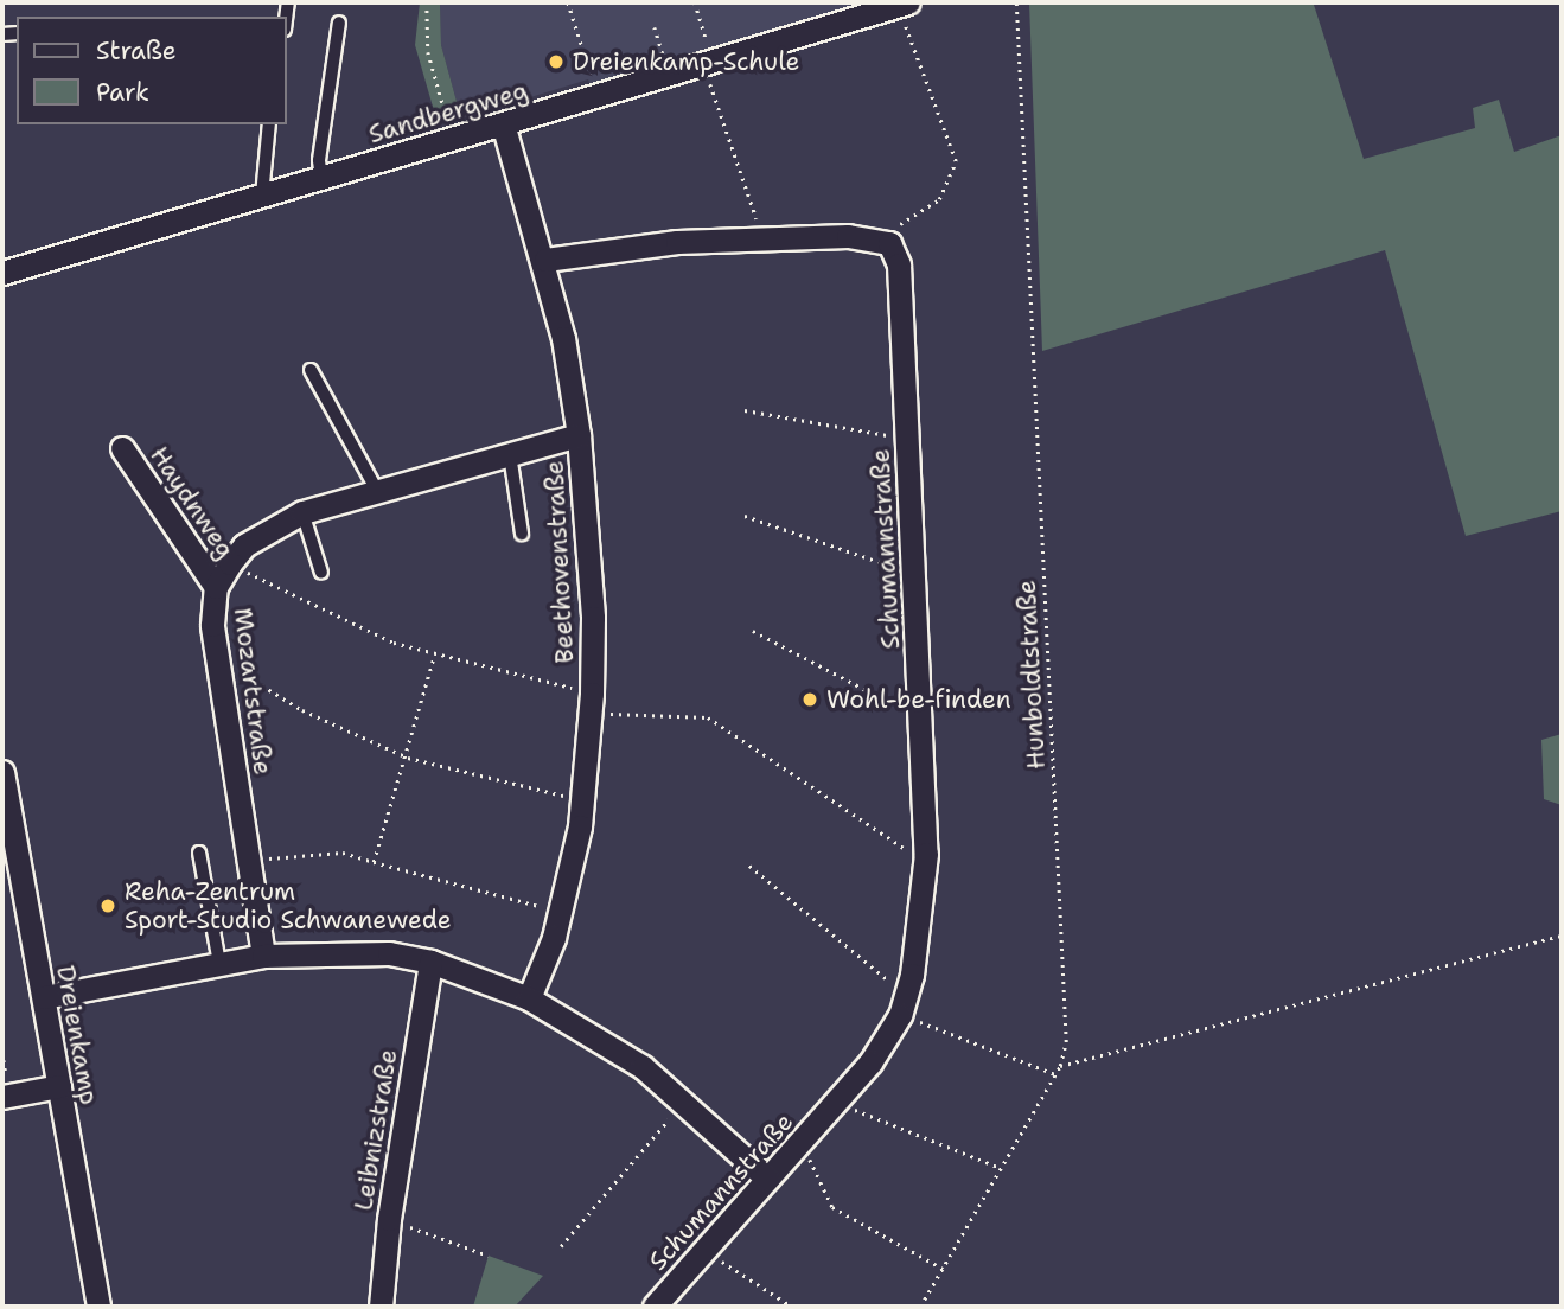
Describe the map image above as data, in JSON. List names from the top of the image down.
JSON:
{
  "streets": {
    "street": [
      "Sandbergweg",
      "Haydnweg",
      "Schumannstraße",
      "Beethovenstraße",
      "Mozartstraße",
      "Dreienkamp",
      "Leibnizstraße"
    ],
    "path": ["Hunboldtstraße"]
  },
  "crossings": [
    ["Sandbergweg", "Beethovenstraße"],
    ["Haydnweg", "Mozartstraße"],
    ["Beethovenstraße", "Mozartstraße"]
  ],
  "places": ["Dreienkamp-Schule", "Wohl-be-finden", "Reha-Zentrum Sport-Studio Schwanewede"],
  "legend": ["Straße", "Park"]
}
